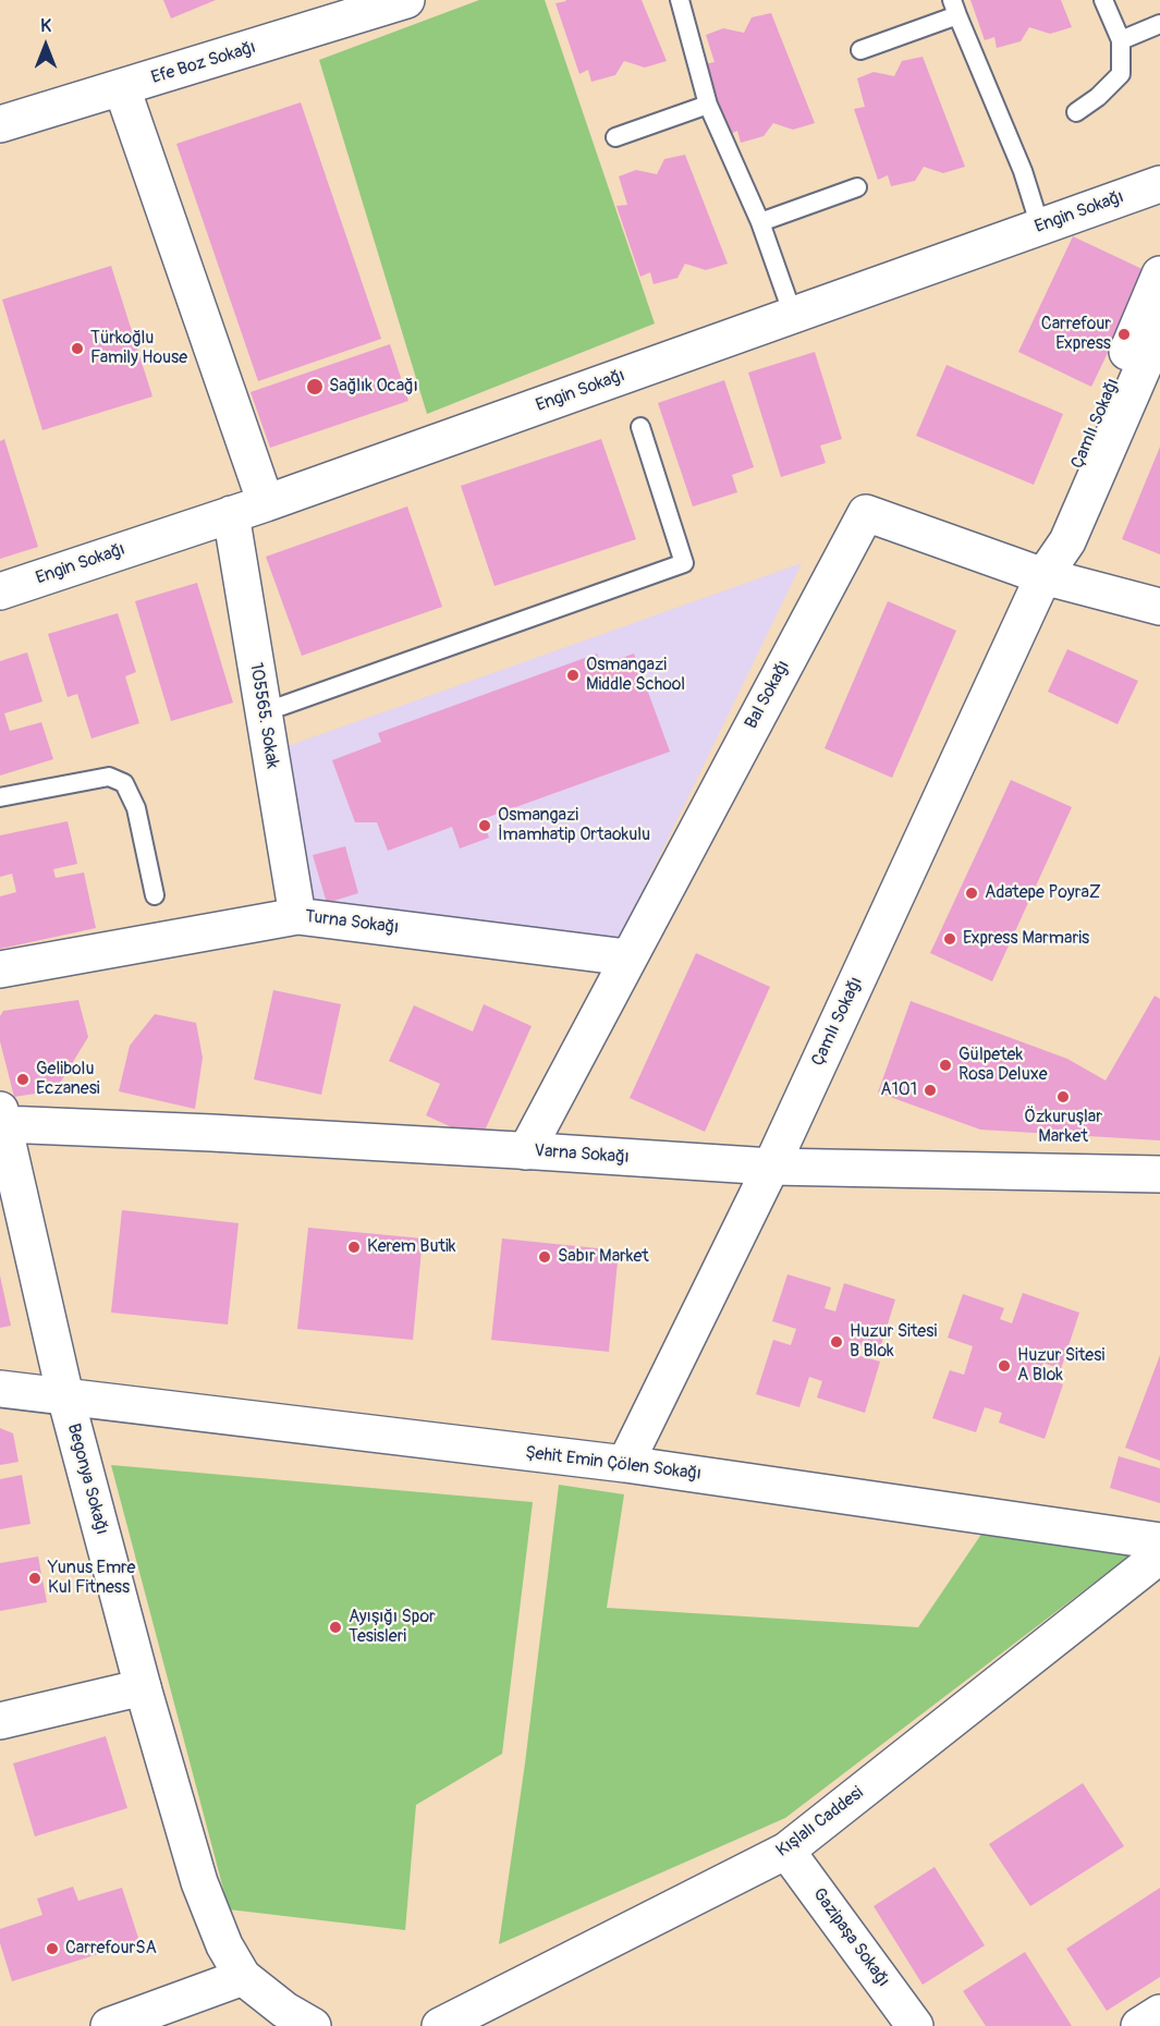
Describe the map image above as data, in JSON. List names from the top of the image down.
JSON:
{
  "streets": {
    "street": [
      "Efe Boz Sokağı",
      "Engin Sokağı",
      "Çamlı Sokağı",
      "Bal Sokağı",
      "105565. Sokak",
      "Turna Sokağı",
      "Varna Sokağı",
      "Şehit Emin Çölen Sokağı",
      "Begonya Sokağı",
      "Kışlalı Caddesi",
      "Gazipaşa Sokağı"
    ]
  },
  "crossings": [
    ["Engin Sokağı", "105565. Sokak"],
    ["Çamlı Sokağı", "Bal Sokağı"],
    ["Çamlı Sokağı", "Varna Sokağı"],
    ["Çamlı Sokağı", "Şehit Emin Çölen Sokağı"],
    ["Bal Sokağı", "Turna Sokağı"],
    ["Bal Sokağı", "Varna Sokağı"],
    ["105565. Sokak", "Turna Sokağı"],
    ["Varna Sokağı", "Begonya Sokağı"],
    ["Şehit Emin Çölen Sokağı", "Begonya Sokağı"],
    ["Kışlalı Caddesi", "Gazipaşa Sokağı"]
  ],
  "places": [
    "Carrefour Express",
    "Türkoğlu Family House",
    "Sağlık Ocağı",
    "Osmangazi Middle School",
    "Osmangazi İmamhatip Ortaokulu",
    "Adatepe PoyraZ",
    "Express Marmaris",
    "Gülpetek Rosa Deluxe",
    "Gelibolu Eczanesi",
    "A101",
    "Özkuruşlar Market",
    "Kerem Butik",
    "Sabır Market",
    "Huzur Sitesi B Blok",
    "Huzur Sitesi A Blok",
    "Yunus Emre Kul Fitness",
    "Ayışığı Spor Tesisleri",
    "CarrefourSA"
  ],
  "north": "top"
}
